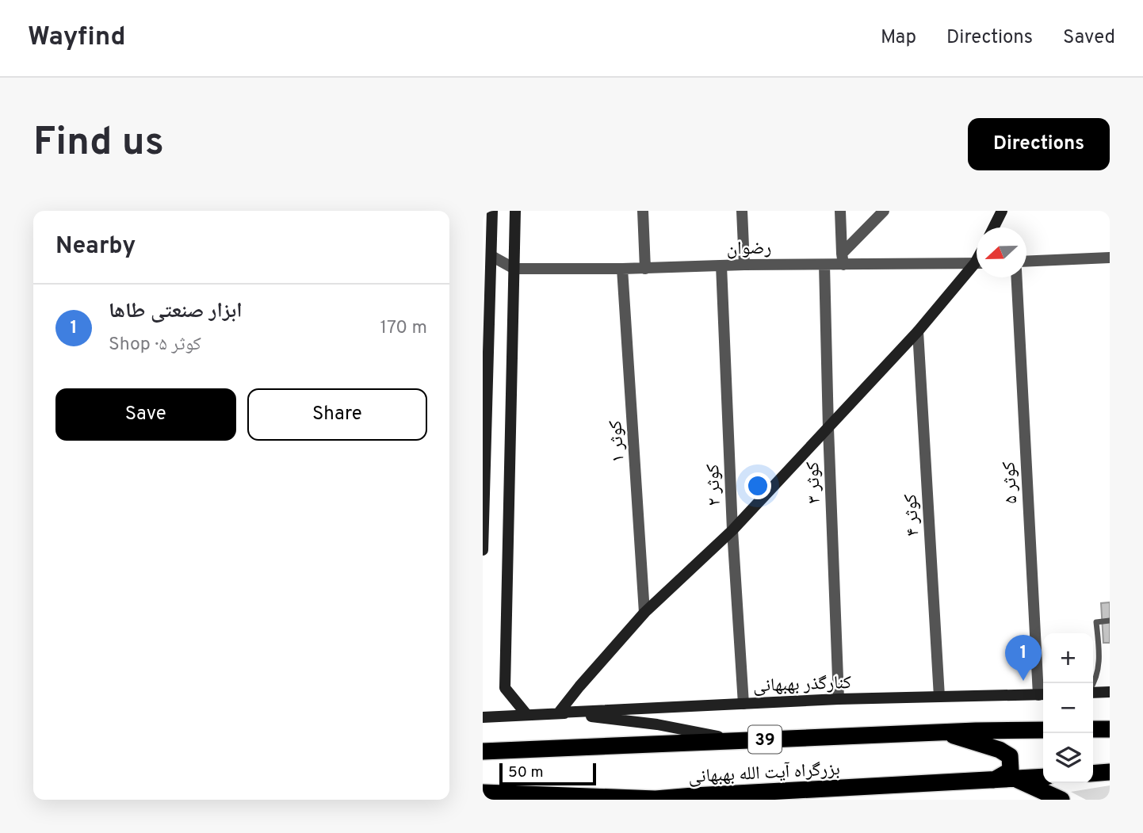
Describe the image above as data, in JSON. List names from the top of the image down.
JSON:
{
  "streets": {
    "highway": ["39", "بزرگراه آیت الله بهبهانی"],
    "street": [
      "رضوان",
      "کوثر ۱",
      "کوثر ۳",
      "کوثر ۵",
      "کوثر ۲",
      "کوثر ۴",
      "کنارگذر بهبهانی"
    ]
  },
  "crossings": [
    ["رضوان", "کوثر ۱"],
    ["رضوان", "کوثر ۳"],
    ["رضوان", "کوثر ۲"],
    ["کوثر ۳", "کنارگذر بهبهانی"],
    ["کوثر ۵", "کنارگذر بهبهانی"],
    ["کوثر ۲", "کنارگذر بهبهانی"],
    ["کوثر ۴", "کنارگذر بهبهانی"],
    ["کنارگذر بهبهانی", "بزرگراه آیت الله بهبهانی"]
  ],
  "scale_bar": "50 m",
  "north": "left",
  "page": {
    "header": "Wayfind",
    "nav": ["Map", "Directions", "Saved"],
    "buttons": [
      "Directions",
      ["Save", "Share"]
    ],
    "title": "Find us",
    "heading": "Nearby",
    "list": [
      {
        "mark": "1",
        "name": "ابزار صنعتی طاها",
        "note": "Shop · کوثر ۵",
        "value": "170 m"
      }
    ],
    "map_buttons": ["+", "−"],
    "pins": "1",
    "scale": "50 m"
  }
}
